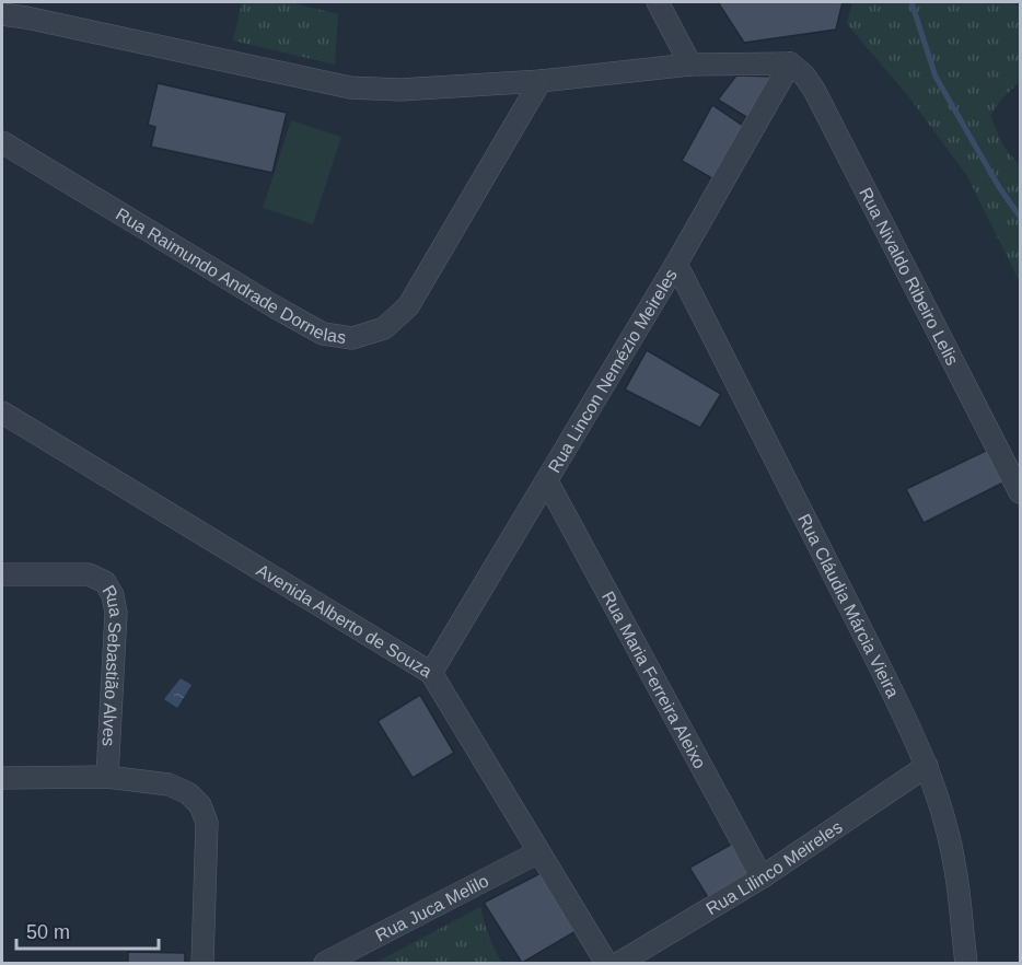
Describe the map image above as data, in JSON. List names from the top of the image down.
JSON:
{
  "streets": {
    "street": [
      "Rua Raimundo Andrade Dornelas",
      "Rua Nivaldo Ribeiro Lelis",
      "Rua Lincon Nemézio Meireles",
      "Rua Cláudia Márcia Vieira",
      "Avenida Alberto de Souza",
      "Rua Sebastião Alves",
      "Rua Maria Ferreira Aleixo",
      "Rua Lilinco Meireles",
      "Rua Juca Melilo"
    ]
  },
  "crossings": [
    ["Rua Nivaldo Ribeiro Lelis", "Rua Lincon Nemézio Meireles"],
    ["Rua Lincon Nemézio Meireles", "Rua Cláudia Márcia Vieira"],
    ["Rua Lincon Nemézio Meireles", "Avenida Alberto de Souza"],
    ["Rua Lincon Nemézio Meireles", "Rua Maria Ferreira Aleixo"],
    ["Rua Cláudia Márcia Vieira", "Rua Lilinco Meireles"],
    ["Avenida Alberto de Souza", "Rua Juca Melilo"],
    ["Rua Maria Ferreira Aleixo", "Rua Lilinco Meireles"]
  ],
  "scale_bar": "50 m"
}
